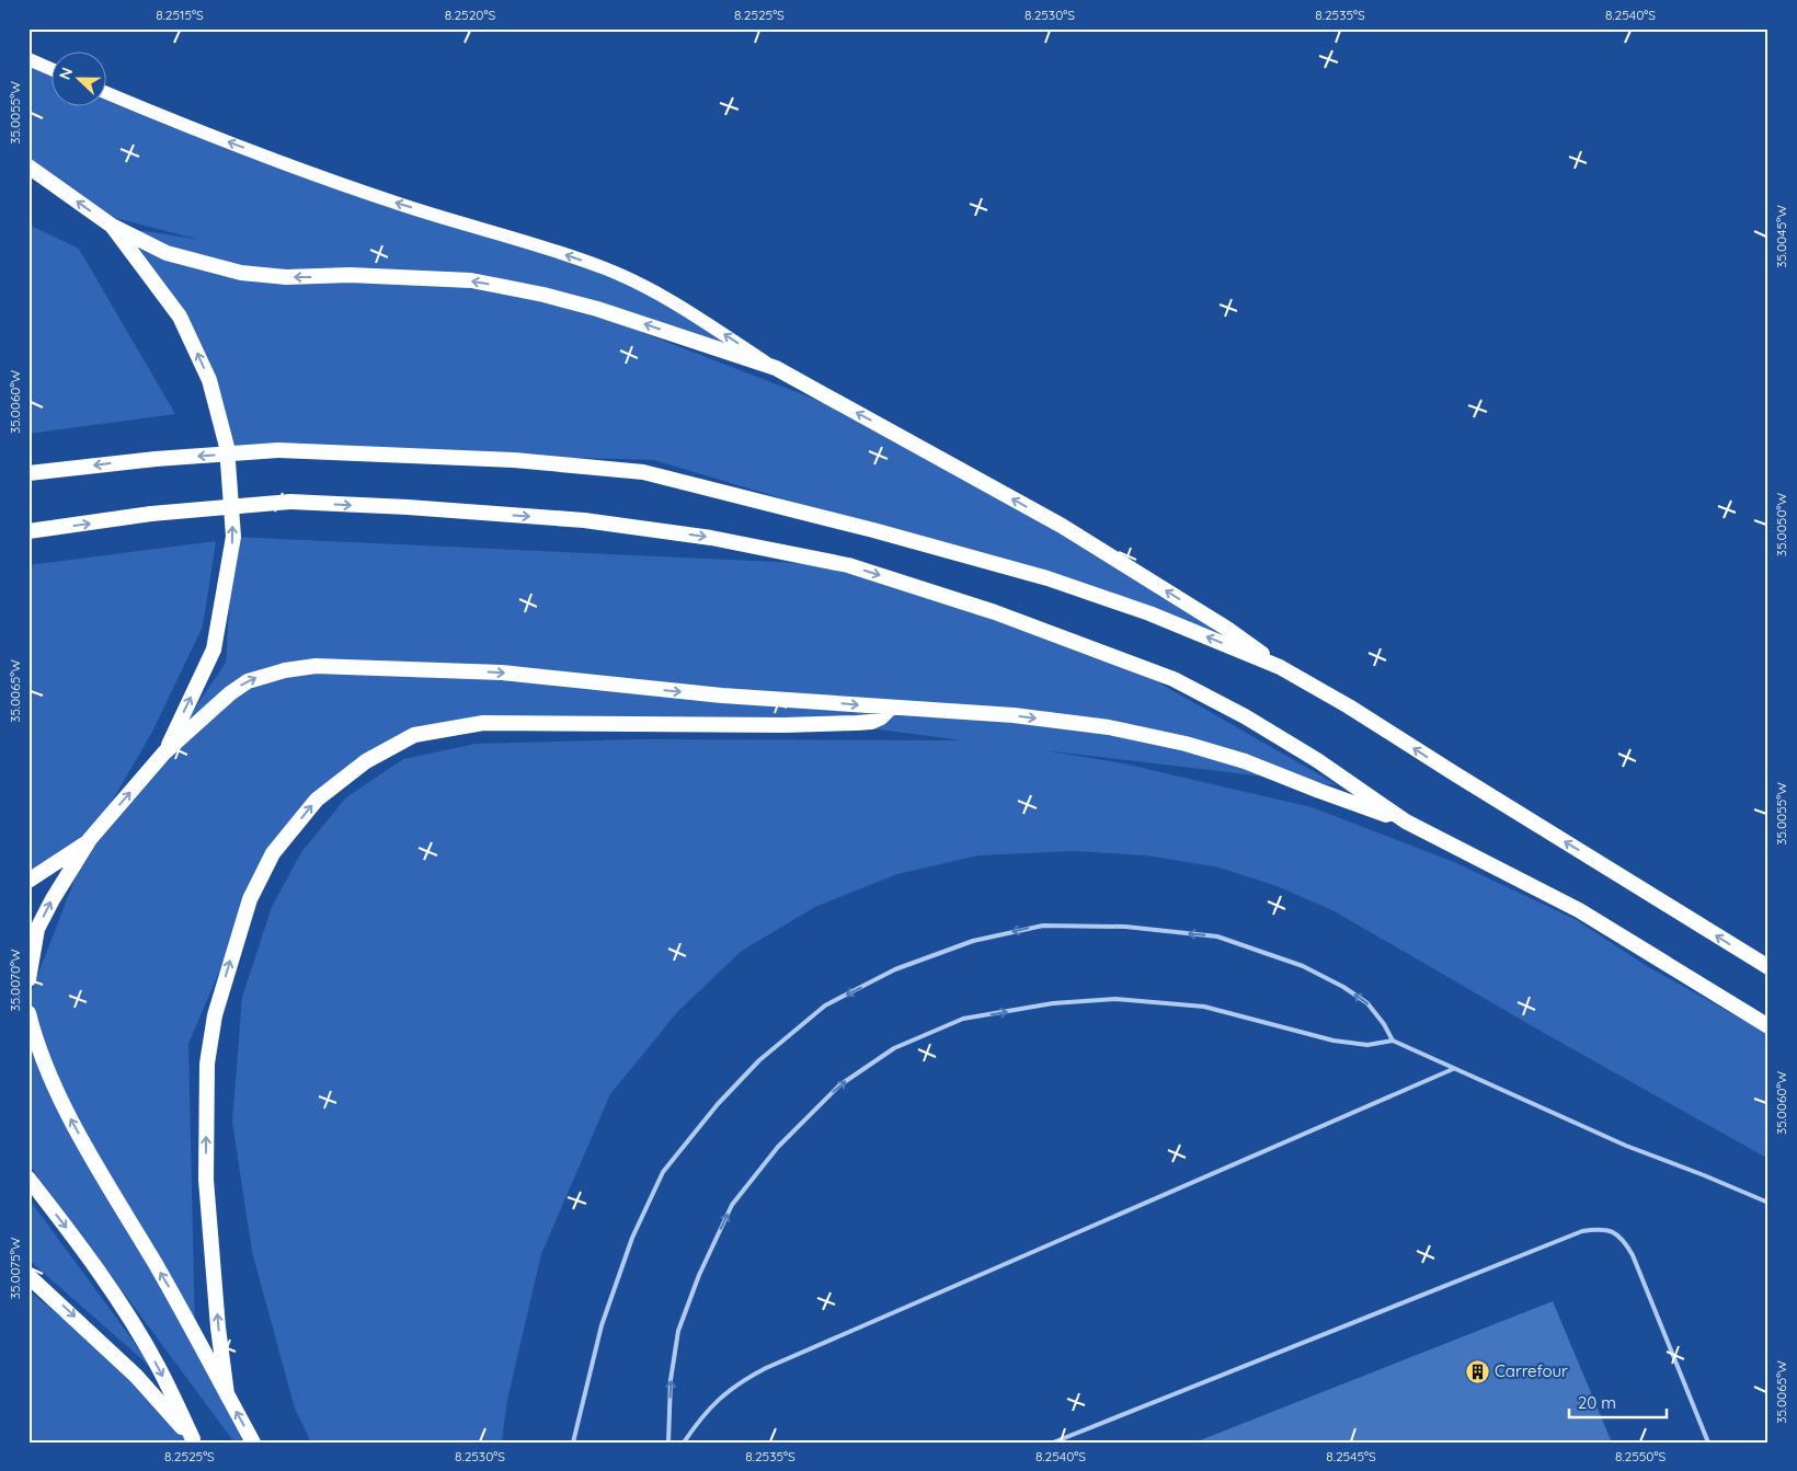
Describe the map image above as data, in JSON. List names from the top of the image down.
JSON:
{
  "places": {
    "building": ["Carrefour"]
  },
  "scale_bar": "20 m",
  "north": "left",
  "coordinates": [
    "8.2515°S",
    "8.2520°S",
    "8.2525°S",
    "8.2530°S",
    "8.2535°S",
    "8.2540°S",
    "35.0055°W",
    "35.0045°W",
    "35.0060°W",
    "35.0050°W",
    "35.0065°W",
    "35.0070°W",
    "35.0075°W",
    "8.2545°S",
    "8.2550°S"
  ]
}
